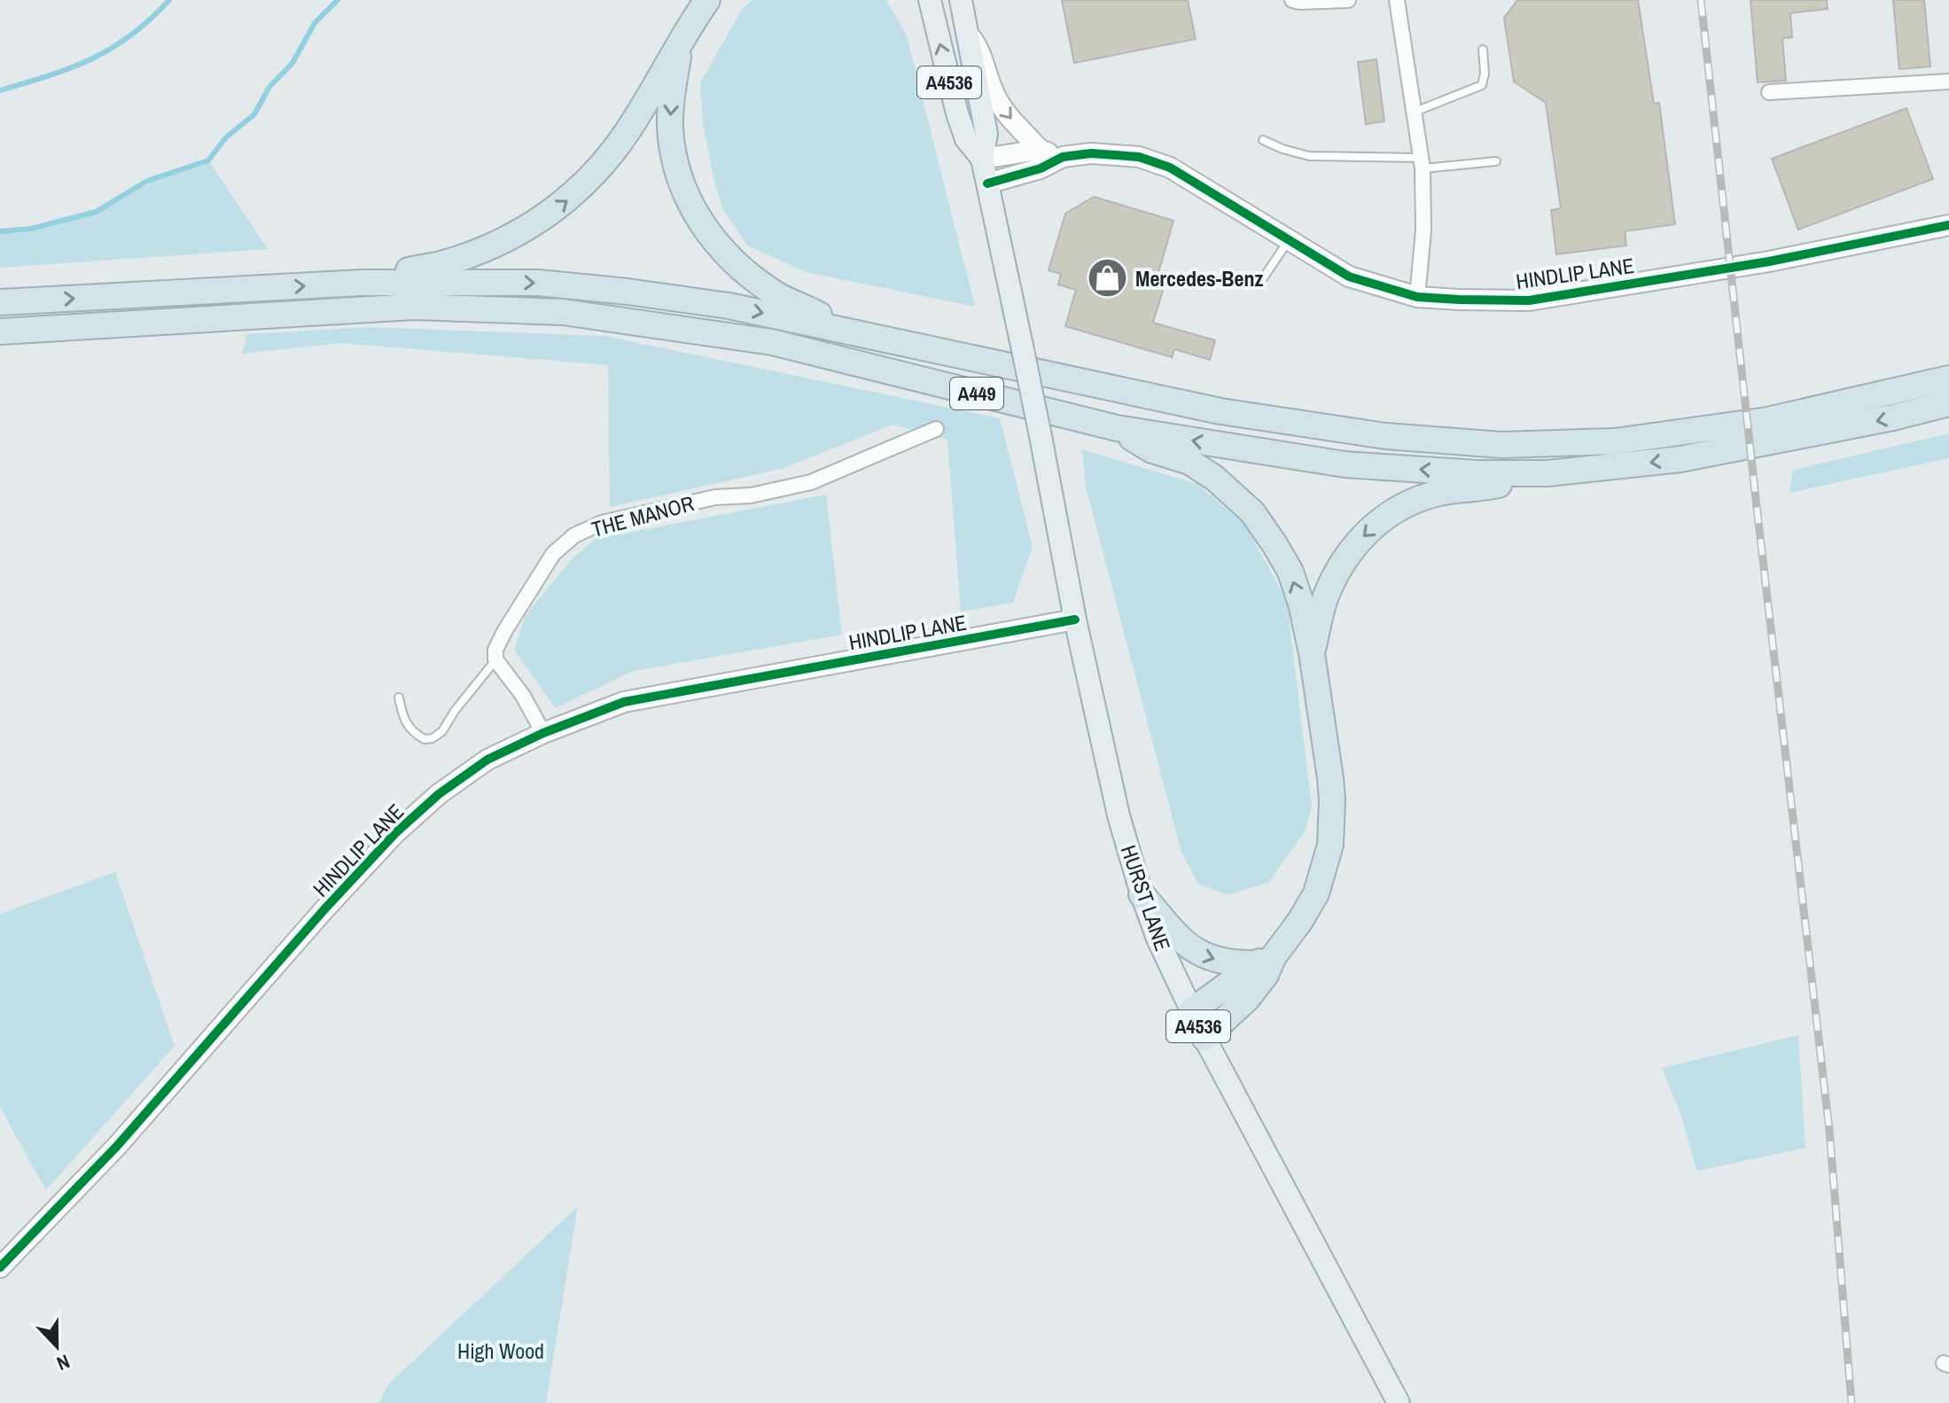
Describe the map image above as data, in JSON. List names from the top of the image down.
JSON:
{
  "streets": {
    "highway": ["A449"],
    "main road": ["A4536", "HURST LANE"],
    "street": ["HINDLIP LANE", "THE MANOR"]
  },
  "crossings": [
    ["A4536", "HINDLIP LANE"],
    ["A4536", "HURST LANE"],
    ["HINDLIP LANE", "HURST LANE"]
  ],
  "parks": ["High Wood"],
  "places": {
    "shop": ["Mercedes-Benz"]
  },
  "north": "bottom"
}
